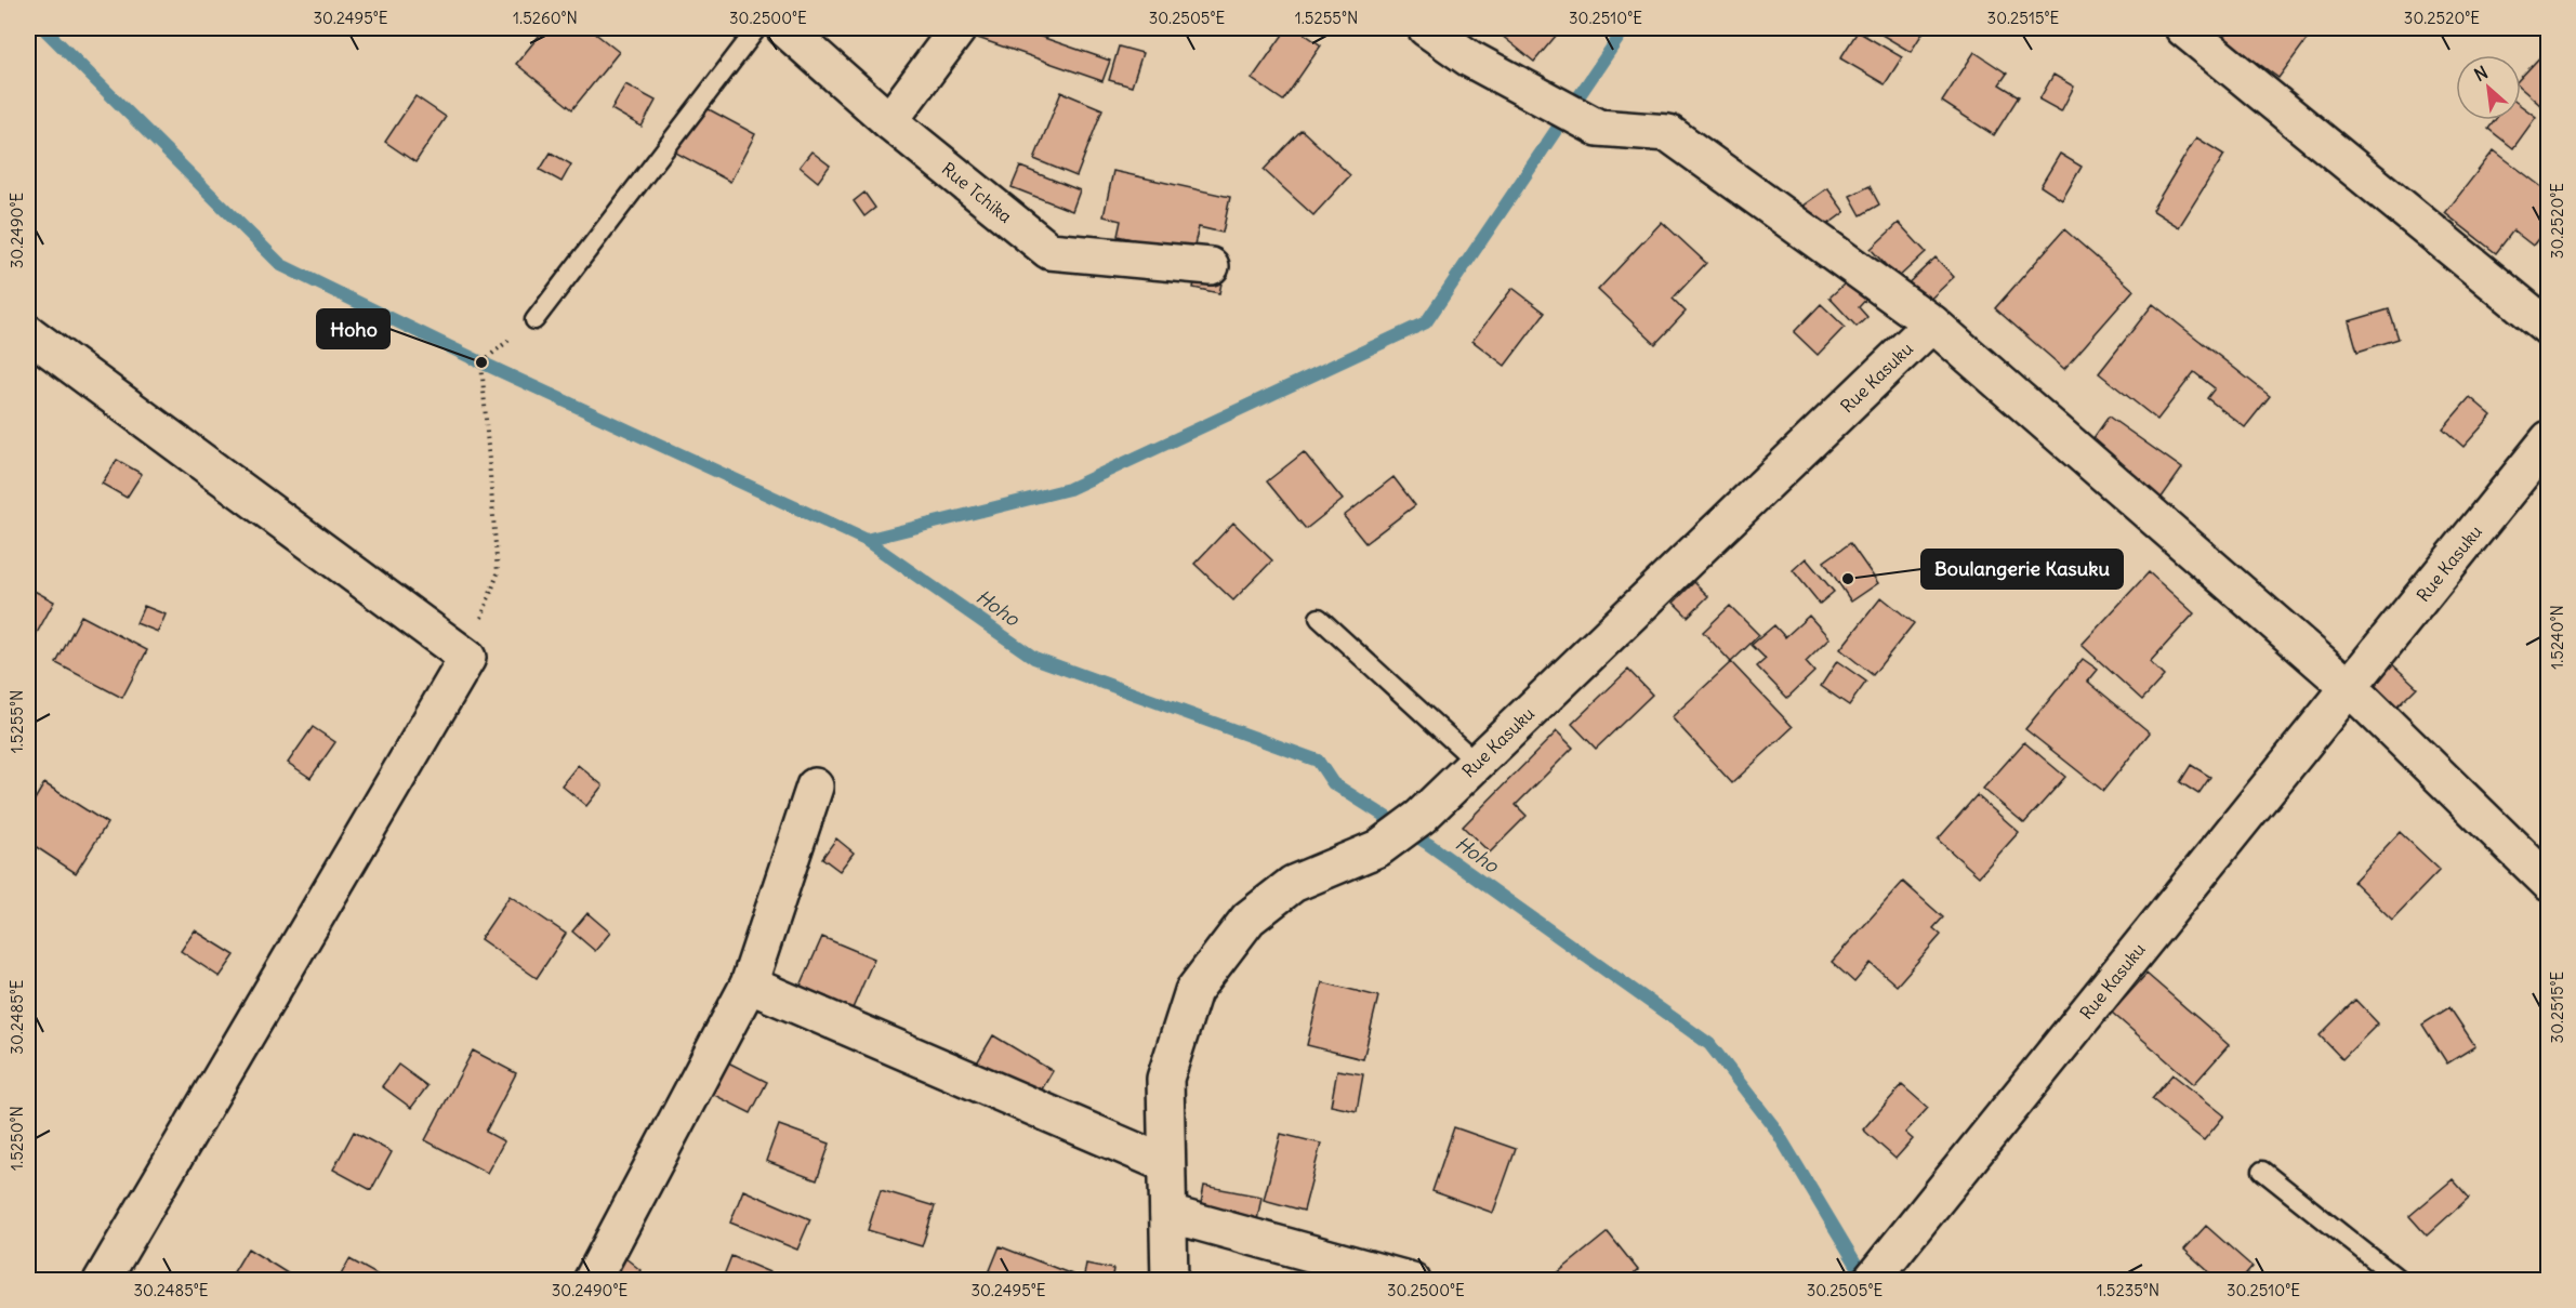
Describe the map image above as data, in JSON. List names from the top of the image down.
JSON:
{
  "streets": {
    "street": ["Rue Tchika", "Rue Kasuku"]
  },
  "water": ["Hoho"],
  "places": ["Hoho", "Boulangerie Kasuku"],
  "north": "top left",
  "coordinates": [
    "30.2495°E",
    "1.5260°N",
    "30.2500°E",
    "30.2505°E",
    "1.5255°N",
    "30.2510°E",
    "30.2515°E",
    "30.2520°E",
    "30.2490°E",
    "1.5240°N",
    "30.2485°E",
    "1.5250°N",
    "1.5235°N"
  ]
}
